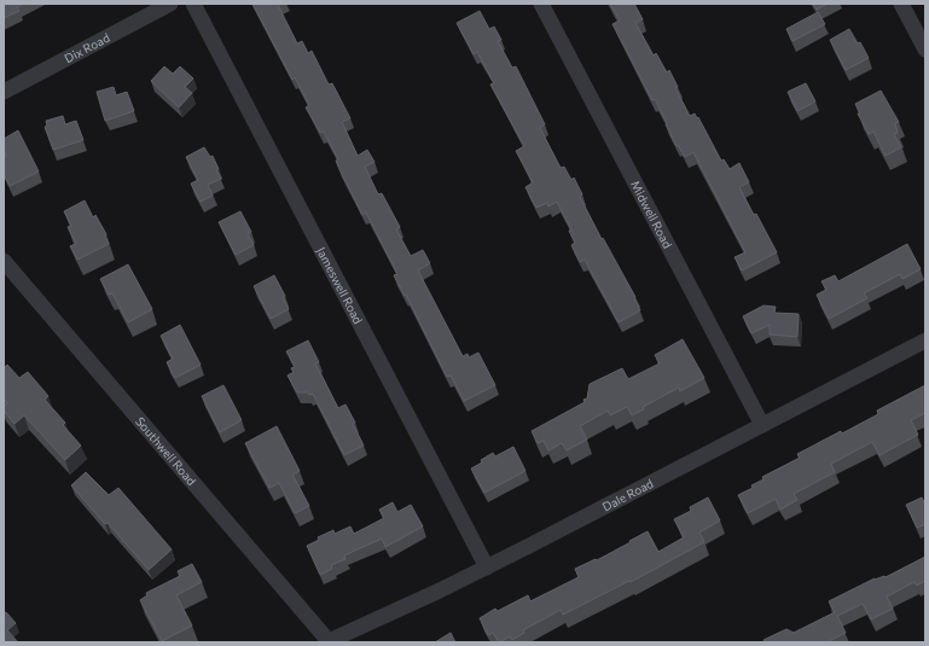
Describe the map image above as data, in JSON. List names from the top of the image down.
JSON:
{
  "streets": {
    "street": [
      "Dix Road",
      "Midwell Road",
      "Jameswell Road",
      "Southwell Road",
      "Dale Road"
    ]
  },
  "crossings": [
    ["Midwell Road", "Dale Road"],
    ["Jameswell Road", "Dale Road"],
    ["Southwell Road", "Dale Road"]
  ]
}
